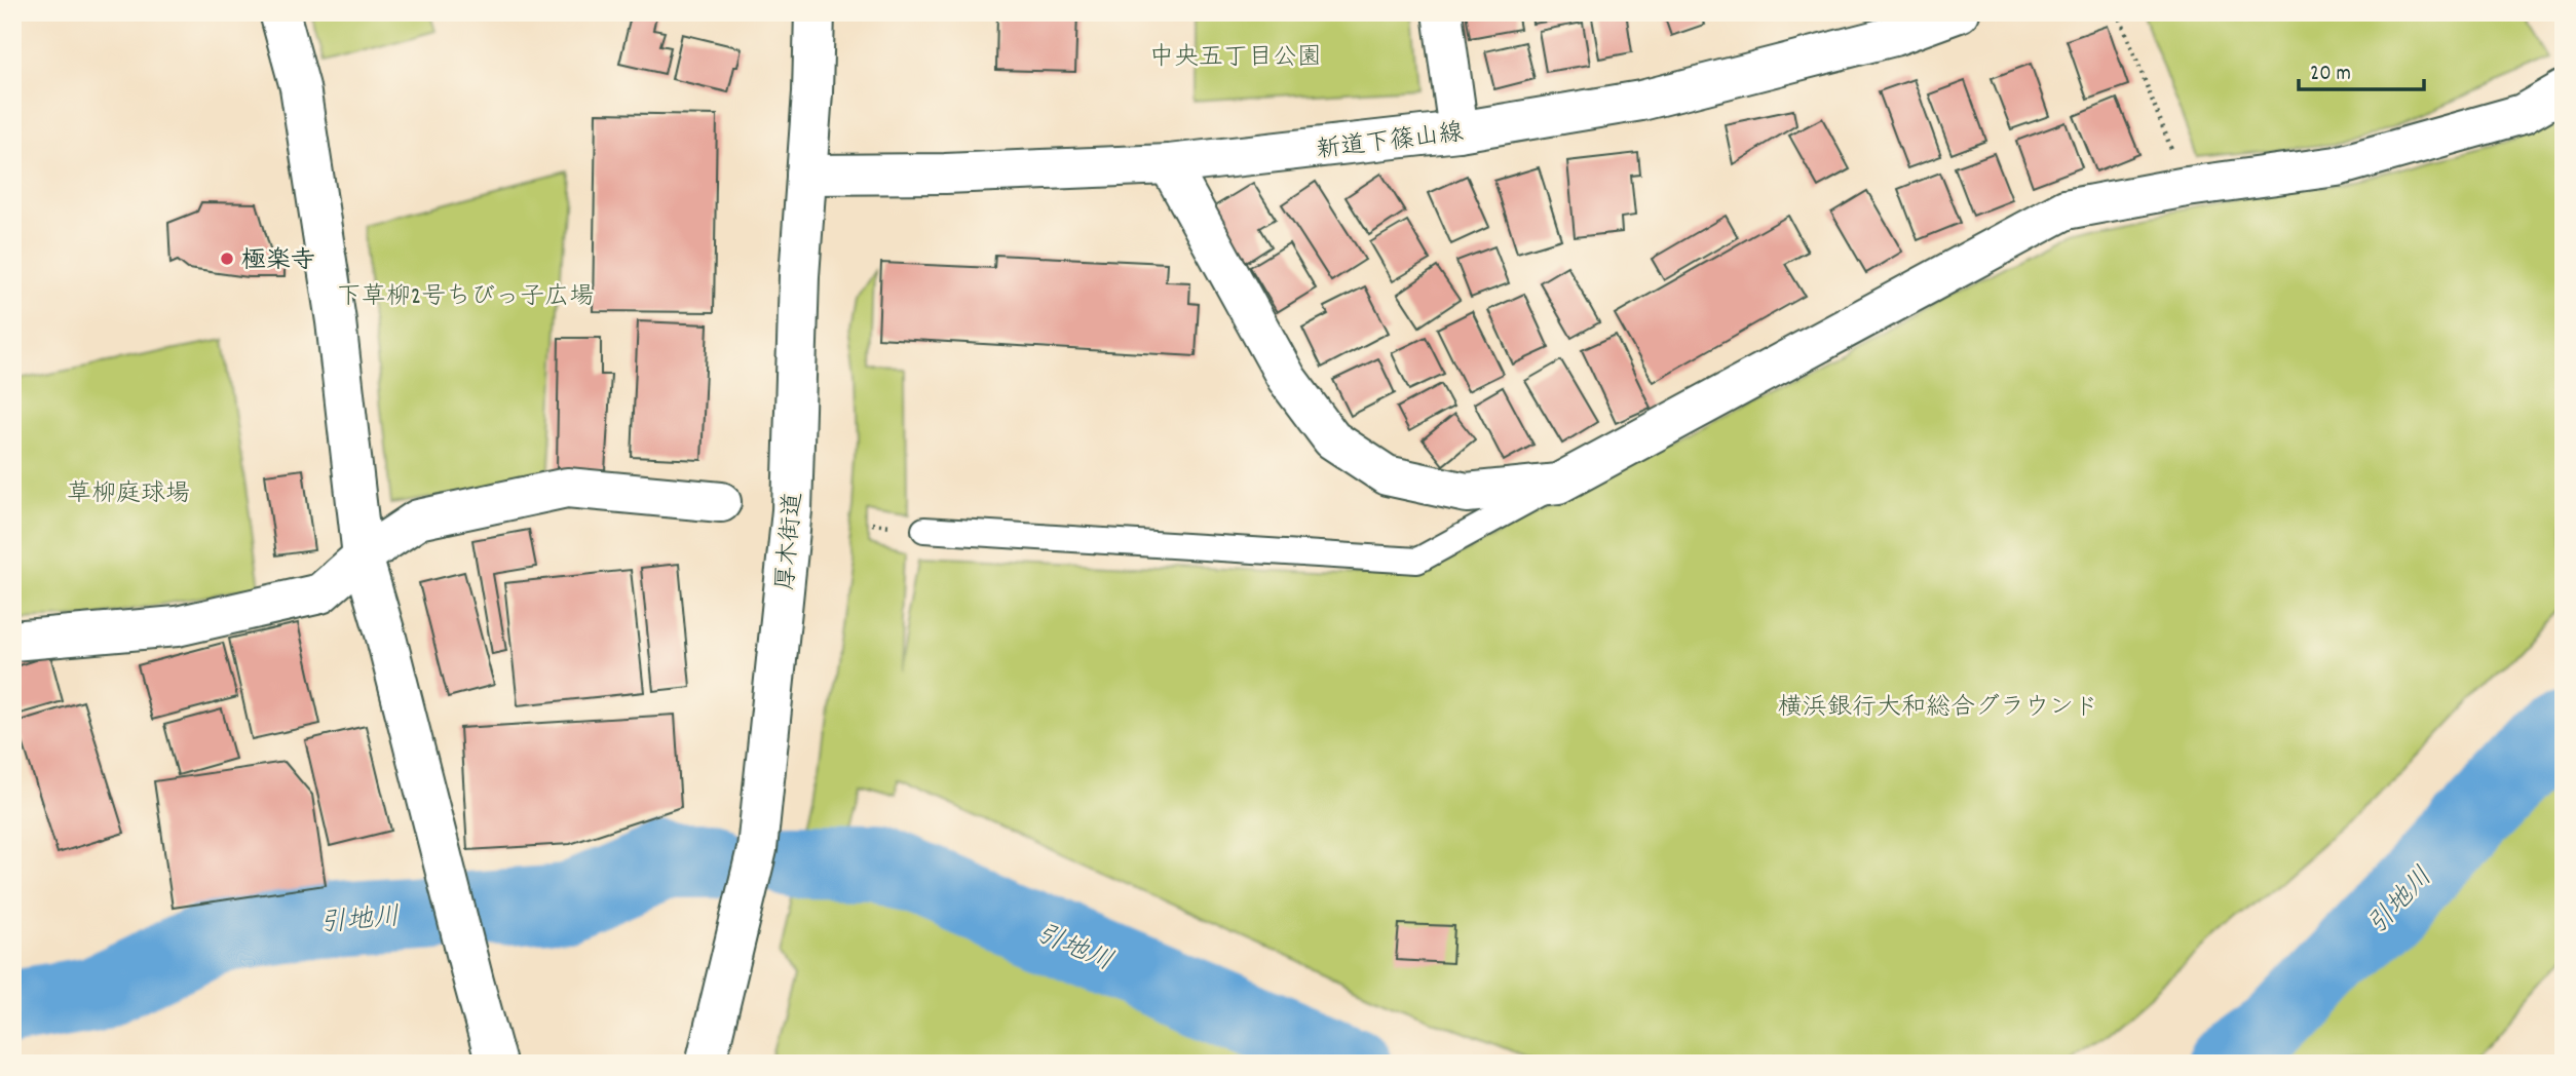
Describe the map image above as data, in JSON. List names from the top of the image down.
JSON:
{
  "streets": {
    "street": ["新道下篠山線", "厚木街道"]
  },
  "crossings": [
    ["新道下篠山線", "厚木街道"]
  ],
  "water": ["引地川"],
  "parks": [
    "中央五丁目公園",
    "下草柳2号ちびっ子広場",
    "草柳庭球場",
    "横浜銀行大和総合グラウンド"
  ],
  "places": ["極楽寺"],
  "scale_bar": "20 m"
}
